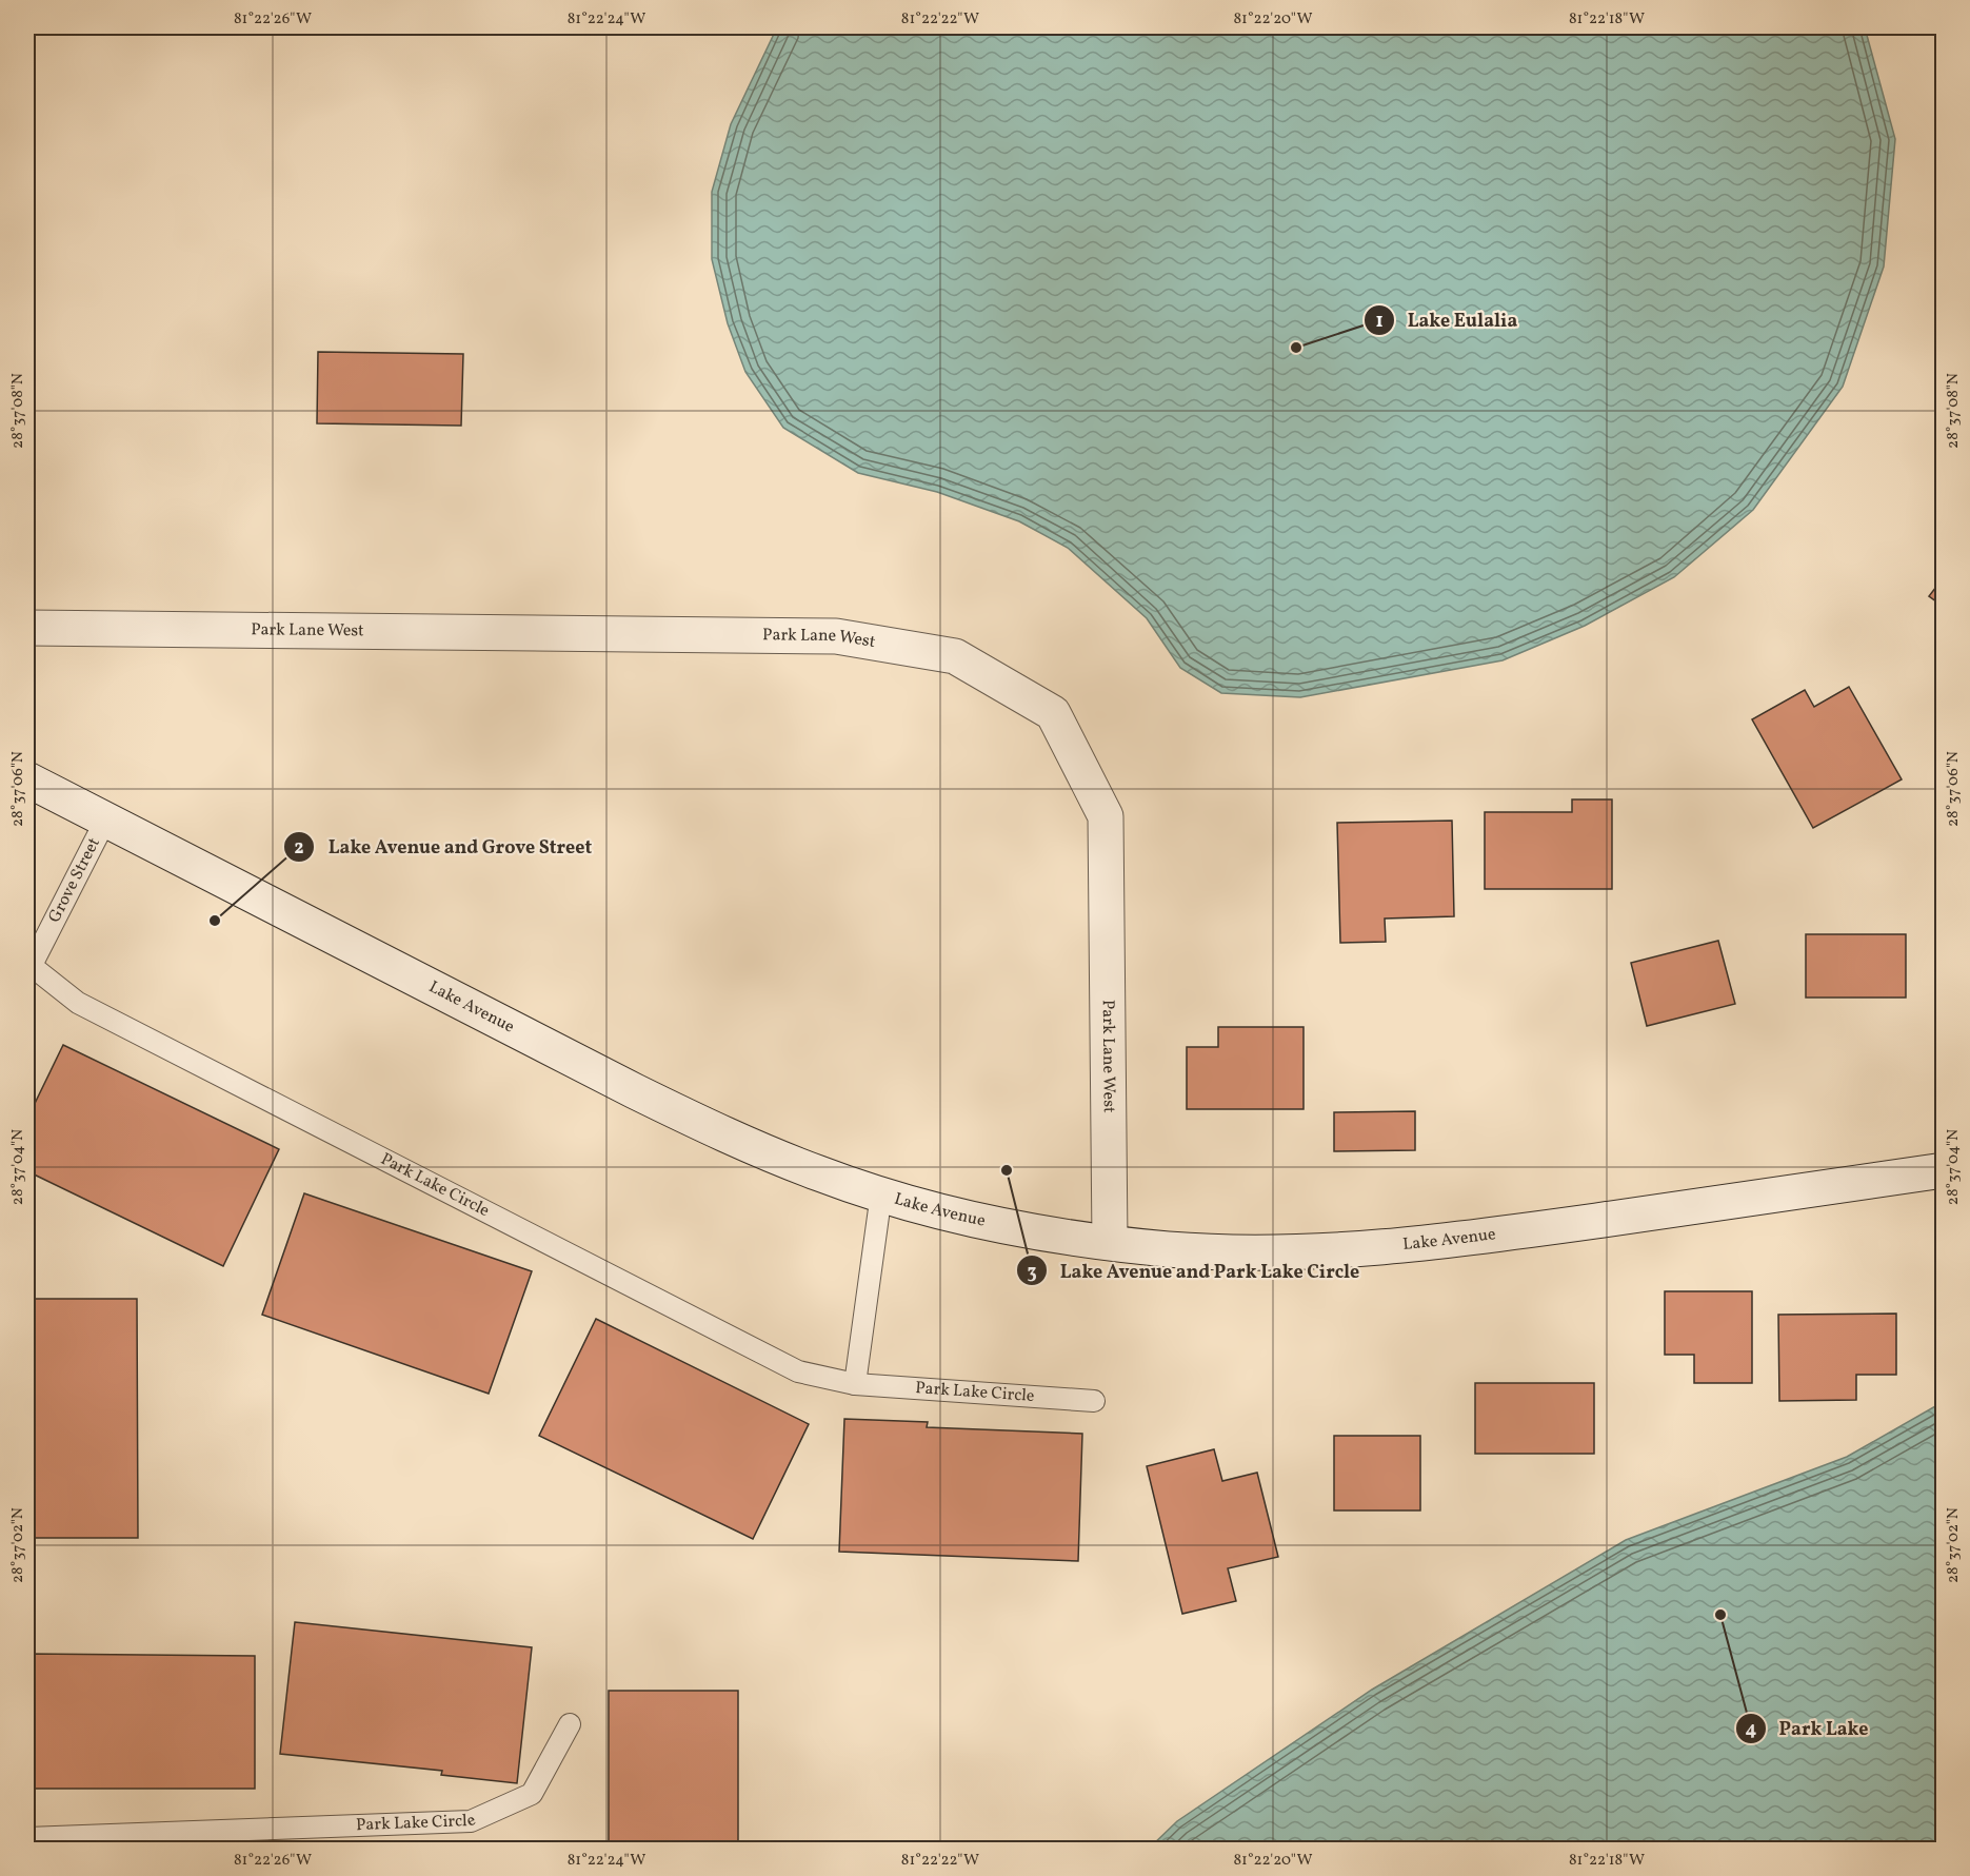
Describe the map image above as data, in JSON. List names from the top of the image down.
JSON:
{
  "streets": {
    "main road": ["Park Lane West", "Lake Avenue"],
    "lane": ["Grove Street", "Park Lake Circle"]
  },
  "crossings": [
    ["Park Lane West", "Lake Avenue"],
    ["Grove Street", "Lake Avenue"],
    ["Grove Street", "Park Lake Circle"]
  ],
  "places": [
    "Lake Eulalia",
    "Lake Avenue and Grove Street",
    "Lake Avenue and Park Lake Circle",
    "Park Lake"
  ],
  "coordinates": [
    "81°22'26\"W",
    "81°22'24\"W",
    "81°22'22\"W",
    "81°22'20\"W",
    "81°22'18\"W",
    "28°37'08\"N",
    "28°37'06\"N",
    "28°37'04\"N",
    "28°37'02\"N"
  ]
}
